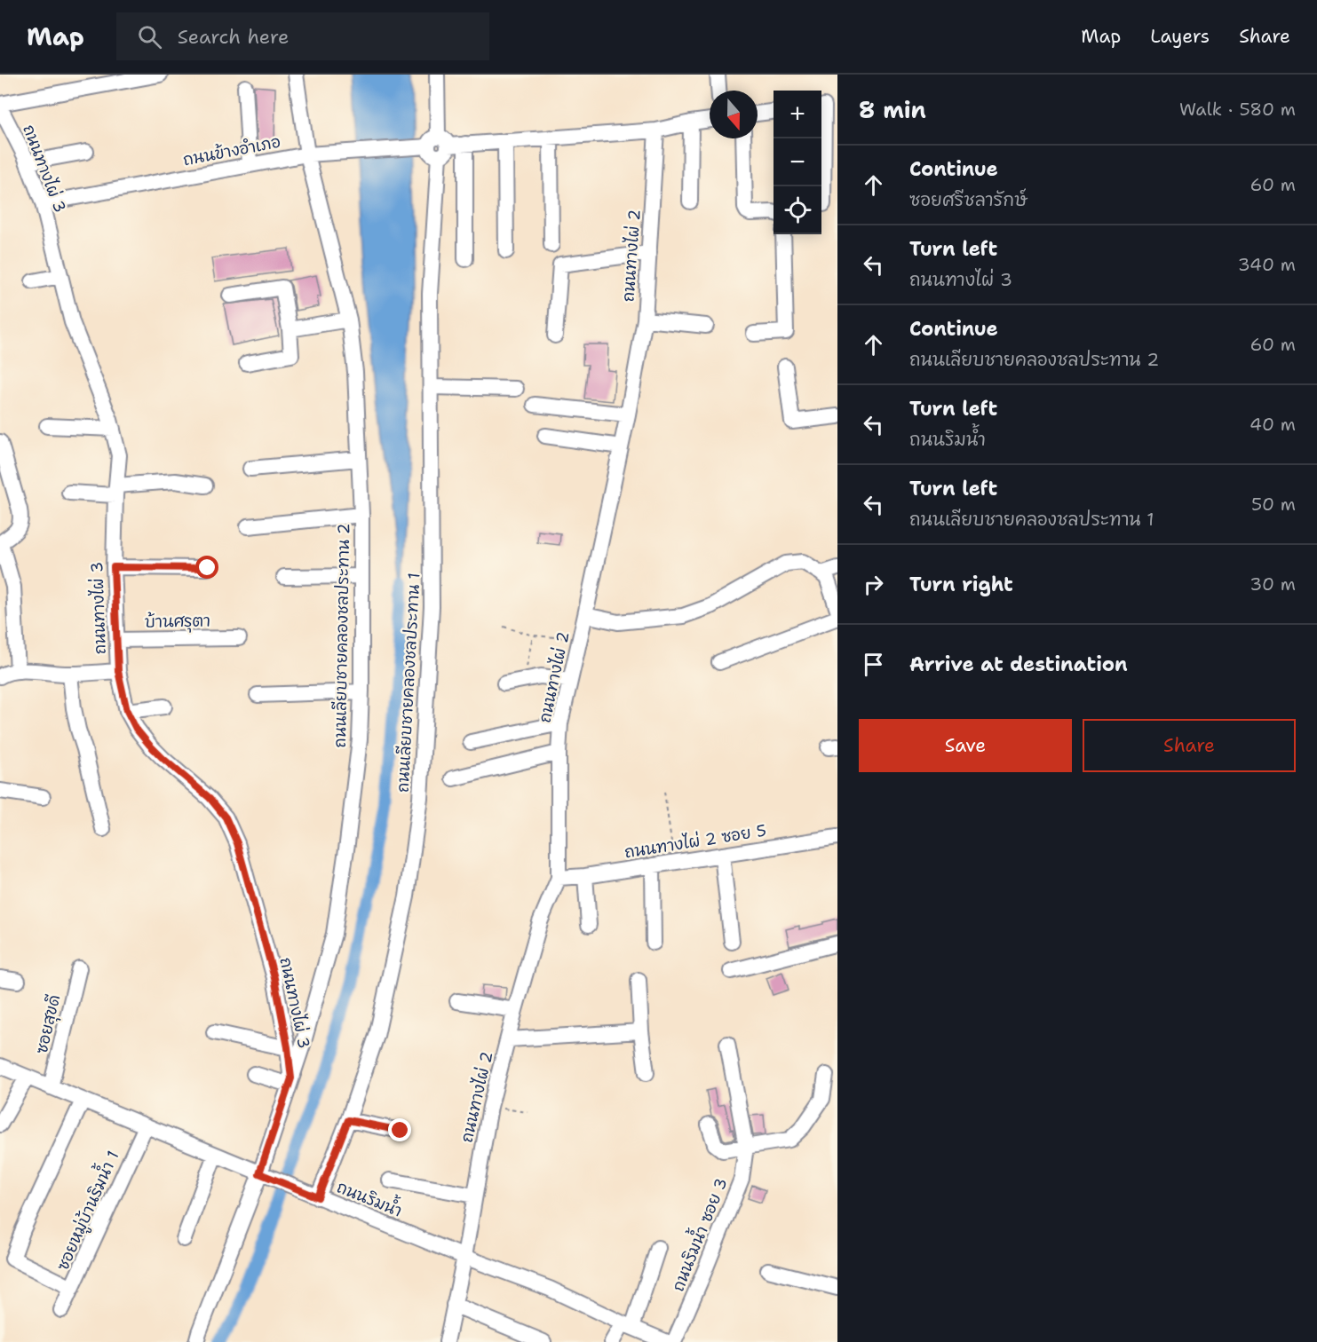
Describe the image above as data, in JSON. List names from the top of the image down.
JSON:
{
  "streets": {
    "street": [
      "ถนนข้างอำเภอ",
      "ถนนทางไผ่ 3",
      "ถนนทางไผ่ 2",
      "บ้านศรุตา",
      "ถนนเลียบชายคลองชลประทาน 2",
      "ถนนเลียบชายคลองชลประทาน 1",
      "ถนนทางไผ่ 2 ซอย 5",
      "ซอยสุขดี",
      "ถนนริมน้ำ",
      "ซอยหมู่บ้านริมน้ำ 1",
      "ถนนริมน้ำ ซอย 3"
    ]
  },
  "crossings": [
    ["ถนนข้างอำเภอ", "ถนนทางไผ่ 3"],
    ["ถนนข้างอำเภอ", "ถนนทางไผ่ 2"],
    ["ถนนข้างอำเภอ", "ถนนเลียบชายคลองชลประทาน 2"],
    ["ถนนข้างอำเภอ", "ถนนเลียบชายคลองชลประทาน 1"],
    ["ถนนทางไผ่ 3", "บ้านศรุตา"],
    ["ถนนทางไผ่ 3", "ถนนเลียบชายคลองชลประทาน 2"],
    ["ถนนทางไผ่ 2", "ถนนทางไผ่ 2 ซอย 5"],
    ["ถนนทางไผ่ 2", "ถนนริมน้ำ"],
    ["ถนนเลียบชายคลองชลประทาน 2", "ถนนริมน้ำ"],
    ["ถนนเลียบชายคลองชลประทาน 1", "ถนนริมน้ำ"],
    ["ซอยสุขดี", "ถนนริมน้ำ"],
    ["ถนนริมน้ำ", "ซอยหมู่บ้านริมน้ำ 1"]
  ],
  "north": "bottom",
  "page": {
    "header": "Map",
    "search": "Search here",
    "nav": ["Map", "Layers", "Share"],
    "heading": ["8 min", "Walk · 580 m"],
    "map_buttons": ["+", "−"],
    "list": [
      ["Continue", "ซอยศรีชลารักษ์", "60 m"],
      ["Turn left", "ถนนทางไผ่ 3", "340 m"],
      ["Continue", "ถนนเลียบชายคลองชลประทาน 2", "60 m"],
      ["Turn left", "ถนนริมน้ำ", "40 m"],
      ["Turn left", "ถนนเลียบชายคลองชลประทาน 1", "50 m"],
      ["Turn right", "30 m"],
      "Arrive at destination"
    ],
    "buttons": ["Save", "Share"]
  }
}
